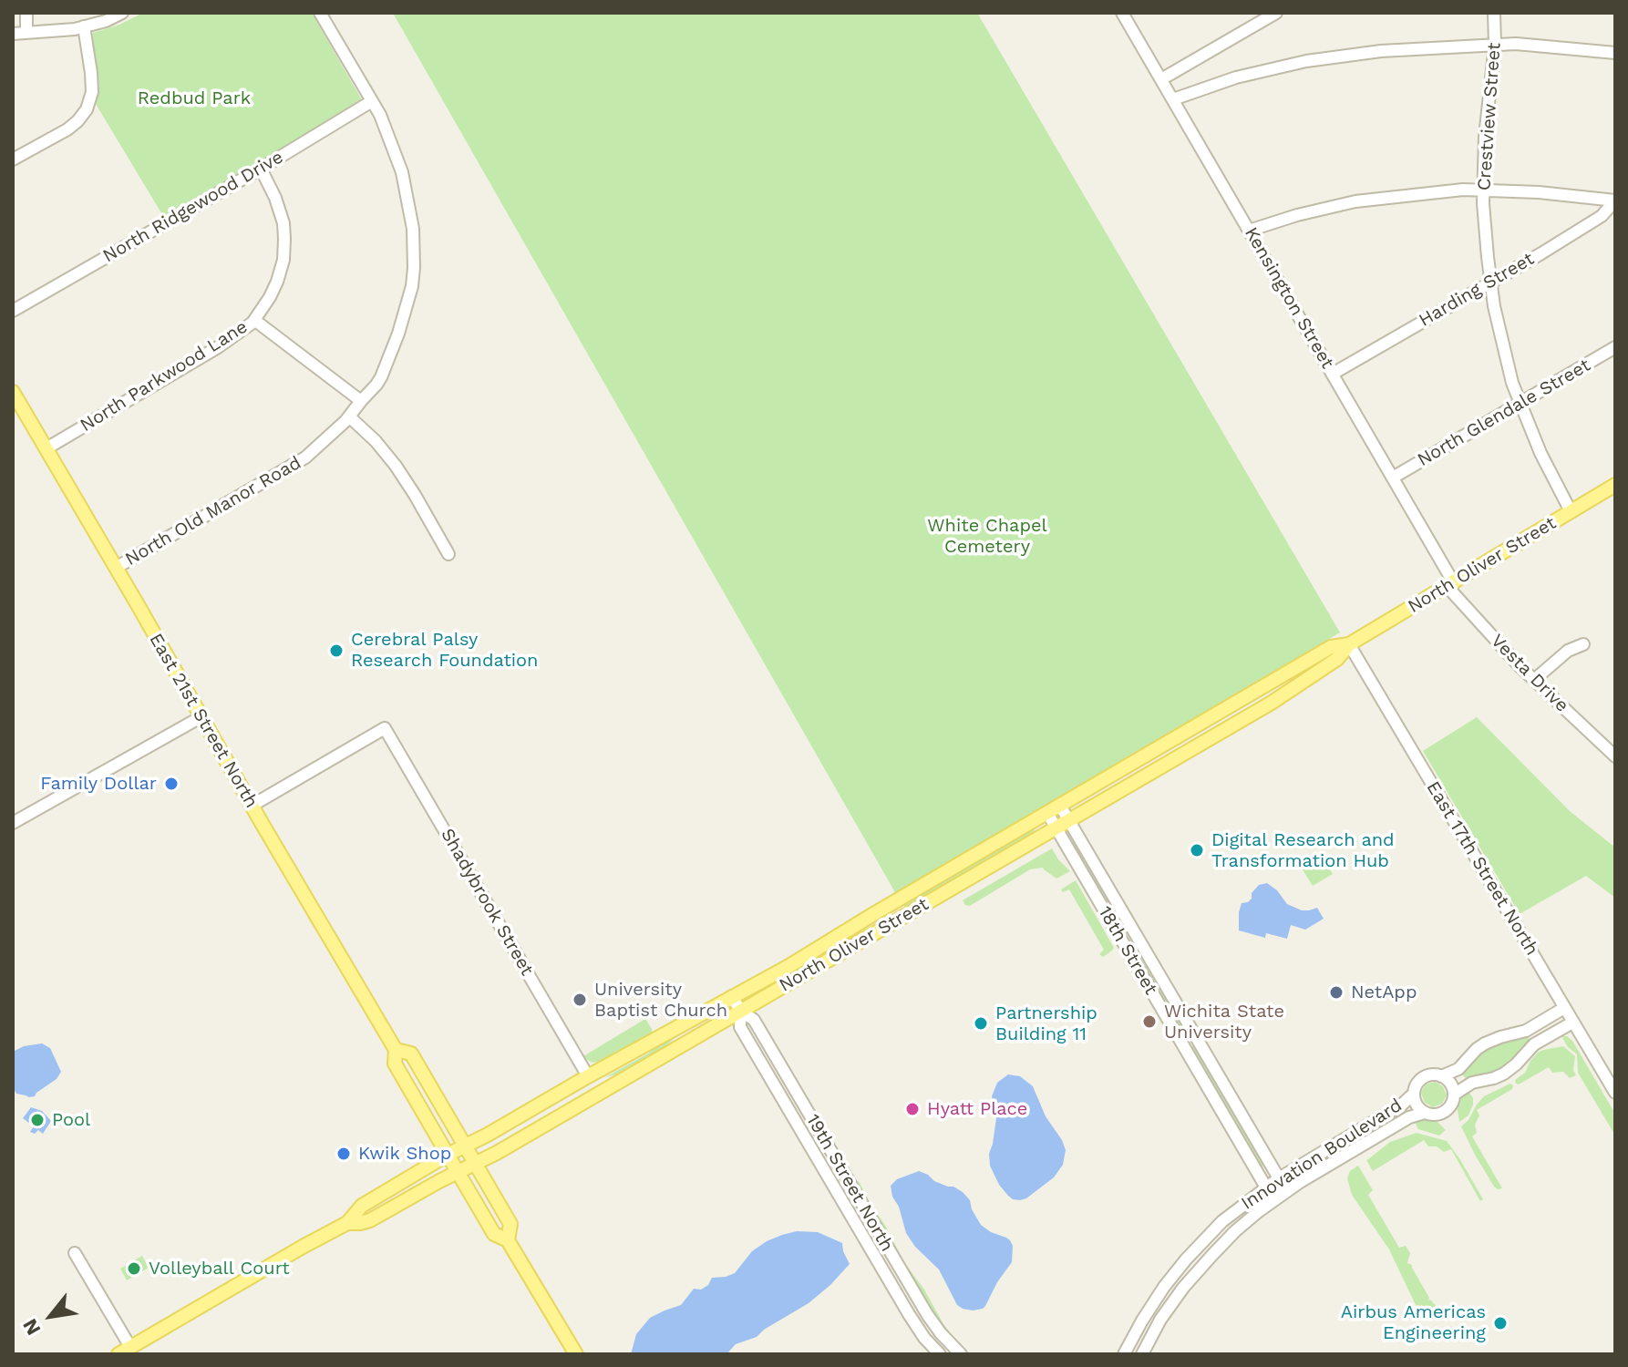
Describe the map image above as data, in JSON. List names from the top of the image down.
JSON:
{
  "streets": {
    "main road": ["North Oliver Street", "East 21st Street North"],
    "street": [
      "Crestview Street",
      "North Ridgewood Drive",
      "Harding Street",
      "Kensington Street",
      "North Parkwood Lane",
      "North Glendale Street",
      "North Old Manor Road",
      "Vesta Drive",
      "East 17th Street North",
      "Shadybrook Street",
      "18th Street",
      "Innovation Boulevard",
      "19th Street North"
    ]
  },
  "crossings": [
    ["Crestview Street", "Harding Street"],
    ["Crestview Street", "North Glendale Street"],
    ["Crestview Street", "North Oliver Street"],
    ["North Ridgewood Drive", "North Parkwood Lane"],
    ["North Ridgewood Drive", "North Old Manor Road"],
    ["Harding Street", "Kensington Street"],
    ["Kensington Street", "North Glendale Street"],
    ["Kensington Street", "North Oliver Street"],
    ["Kensington Street", "Vesta Drive"],
    ["North Parkwood Lane", "East 21st Street North"],
    ["North Old Manor Road", "East 21st Street North"],
    ["North Oliver Street", "Vesta Drive"],
    ["North Oliver Street", "East 21st Street North"],
    ["North Oliver Street", "East 17th Street North"],
    ["North Oliver Street", "Shadybrook Street"],
    ["North Oliver Street", "18th Street"],
    ["North Oliver Street", "19th Street North"],
    ["East 21st Street North", "Shadybrook Street"],
    ["East 17th Street North", "Innovation Boulevard"],
    ["18th Street", "Innovation Boulevard"]
  ],
  "parks": ["Redbud Park", "White Chapel Cemetery"],
  "places": [
    "Cerebral Palsy Research Foundation",
    "Family Dollar",
    "Digital Research and Transformation Hub",
    "NetApp",
    "University Baptist Church",
    "Wichita State University",
    "Partnership Building 11",
    "Hyatt Place",
    "Pool",
    "Kwik Shop",
    "Volleyball Court",
    "Airbus Americas Engineering"
  ],
  "north": "bottom left"
}
